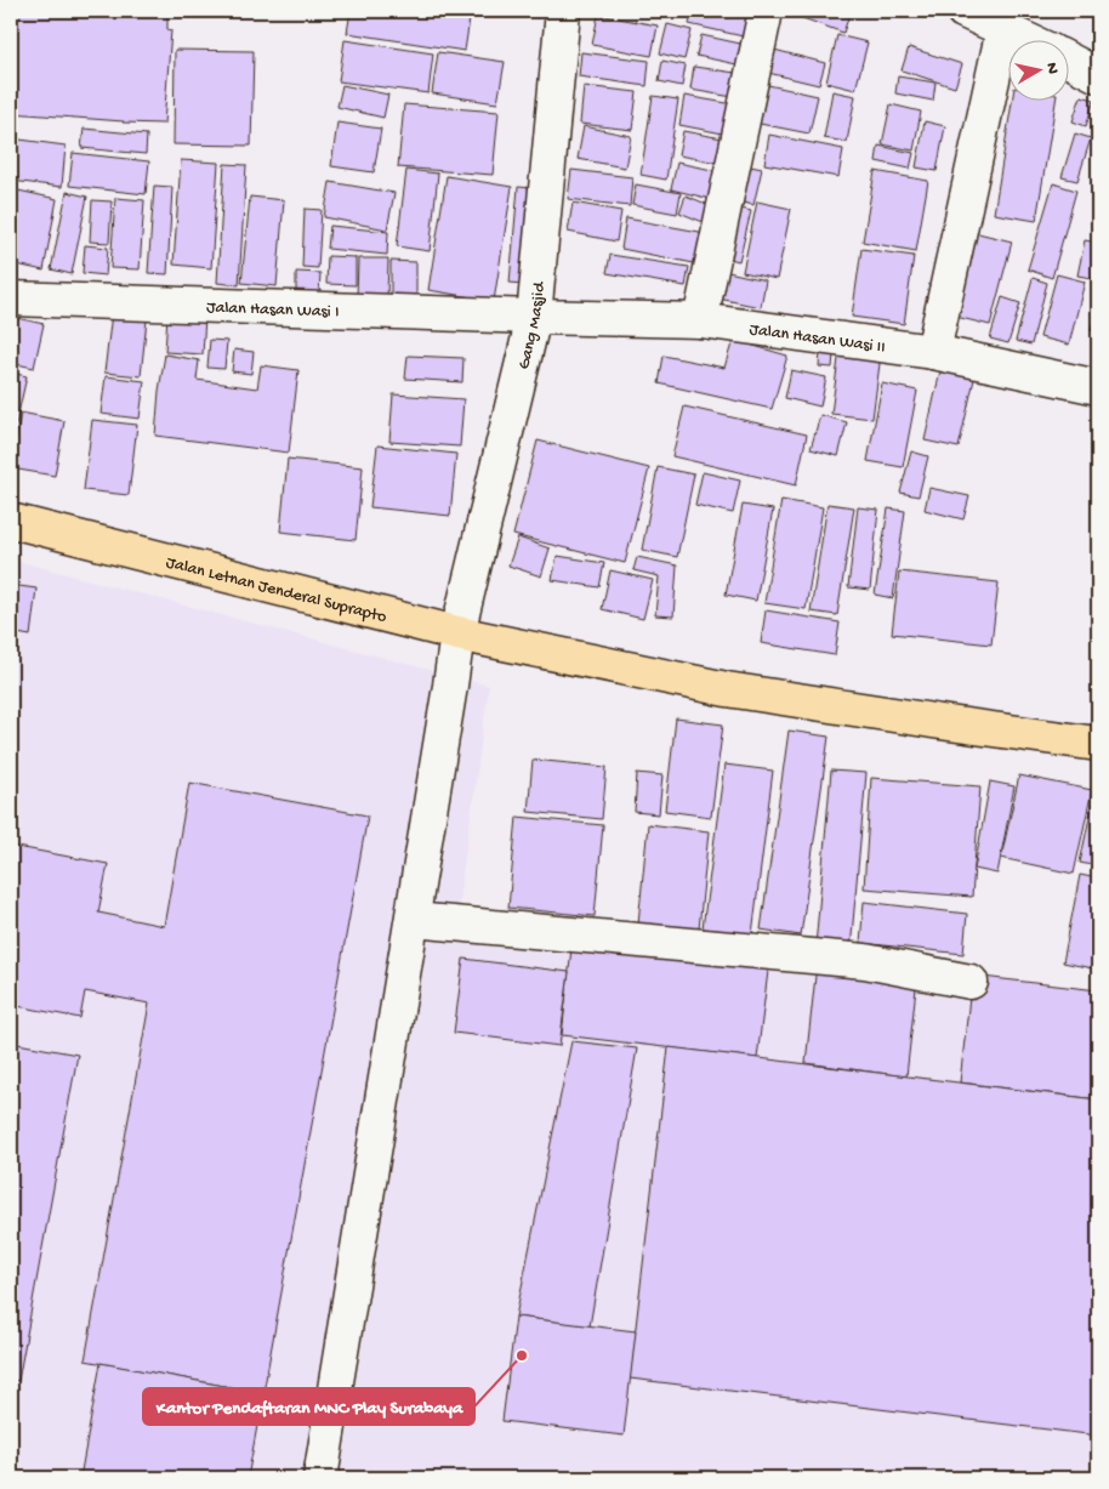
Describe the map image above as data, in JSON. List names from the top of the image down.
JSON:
{
  "streets": {
    "main road": ["Jalan Letnan Jenderal Suprapto"],
    "street": ["Jalan Hasan Wasi I", "Gang Masjid", "Jalan Hasan Wasi II"]
  },
  "crossings": [
    ["Jalan Hasan Wasi I", "Gang Masjid"],
    ["Jalan Hasan Wasi I", "Jalan Hasan Wasi II"],
    ["Gang Masjid", "Jalan Hasan Wasi II"],
    ["Gang Masjid", "Jalan Letnan Jenderal Suprapto"]
  ],
  "places": ["Kantor Pendaftaran MNC Play Surabaya"],
  "north": "right"
}
